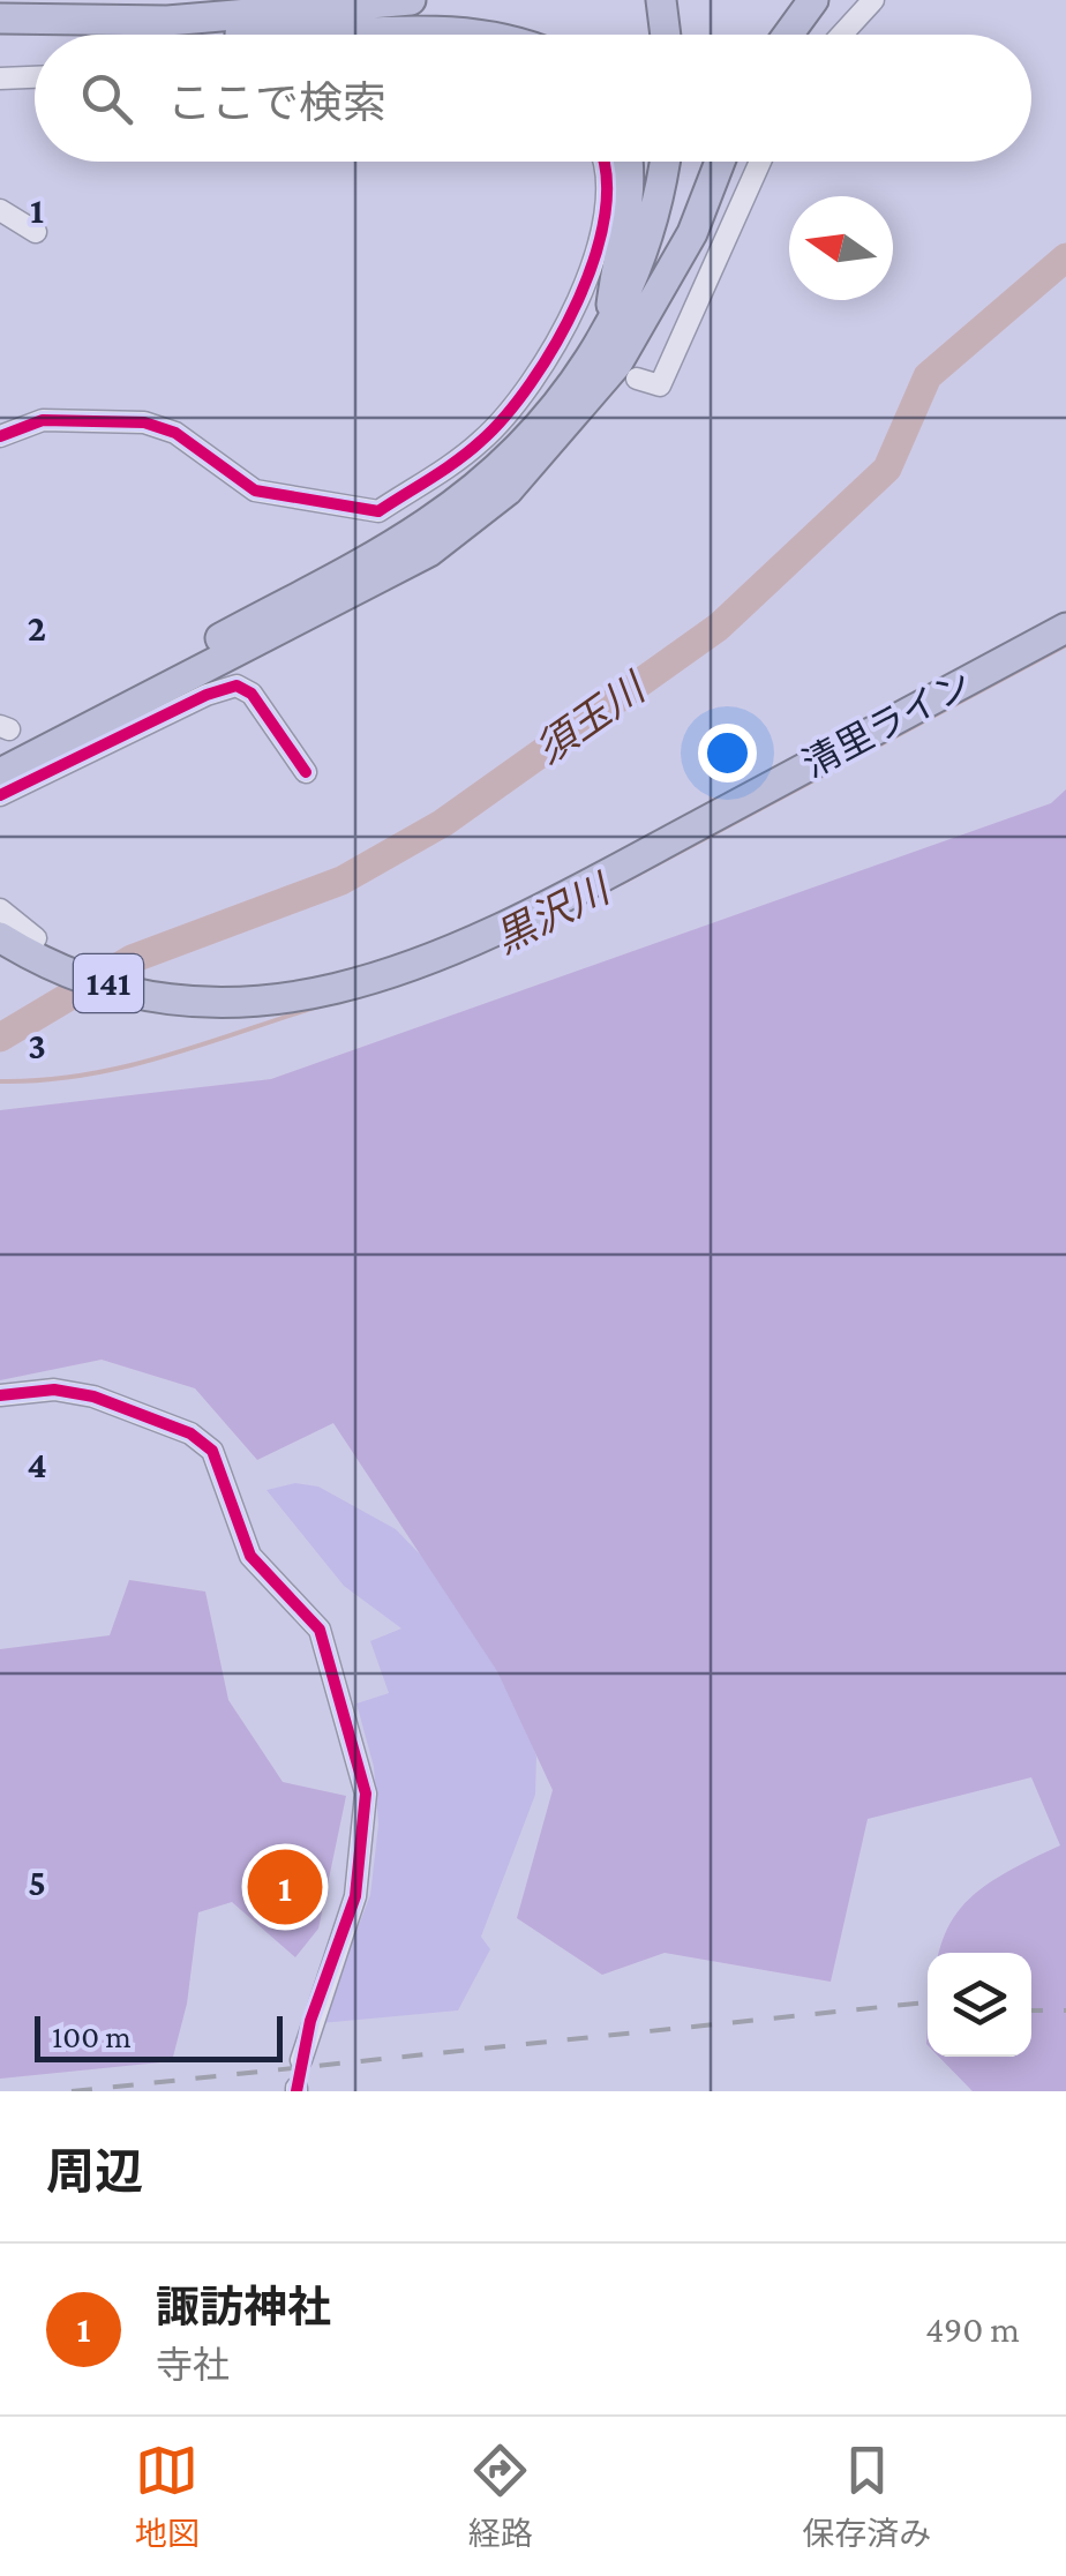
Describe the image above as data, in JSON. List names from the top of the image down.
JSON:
{
  "streets": {
    "highway": ["清里ライン", "141"]
  },
  "water": ["須玉川", "黒沢川"],
  "scale_bar": "100 m",
  "north": "left",
  "page": {
    "search": "ここで検索",
    "pins": "1",
    "scale": "100 m",
    "heading": "周辺",
    "list": [
      {
        "mark": "1",
        "name": "諏訪神社",
        "note": "寺社",
        "value": "490 m"
      }
    ],
    "nav": ["地図", "経路", "保存済み"]
  },
  "grid": {
    "rows": [
      "1",
      "2",
      "3",
      "4",
      "5"
    ]
  }
}
